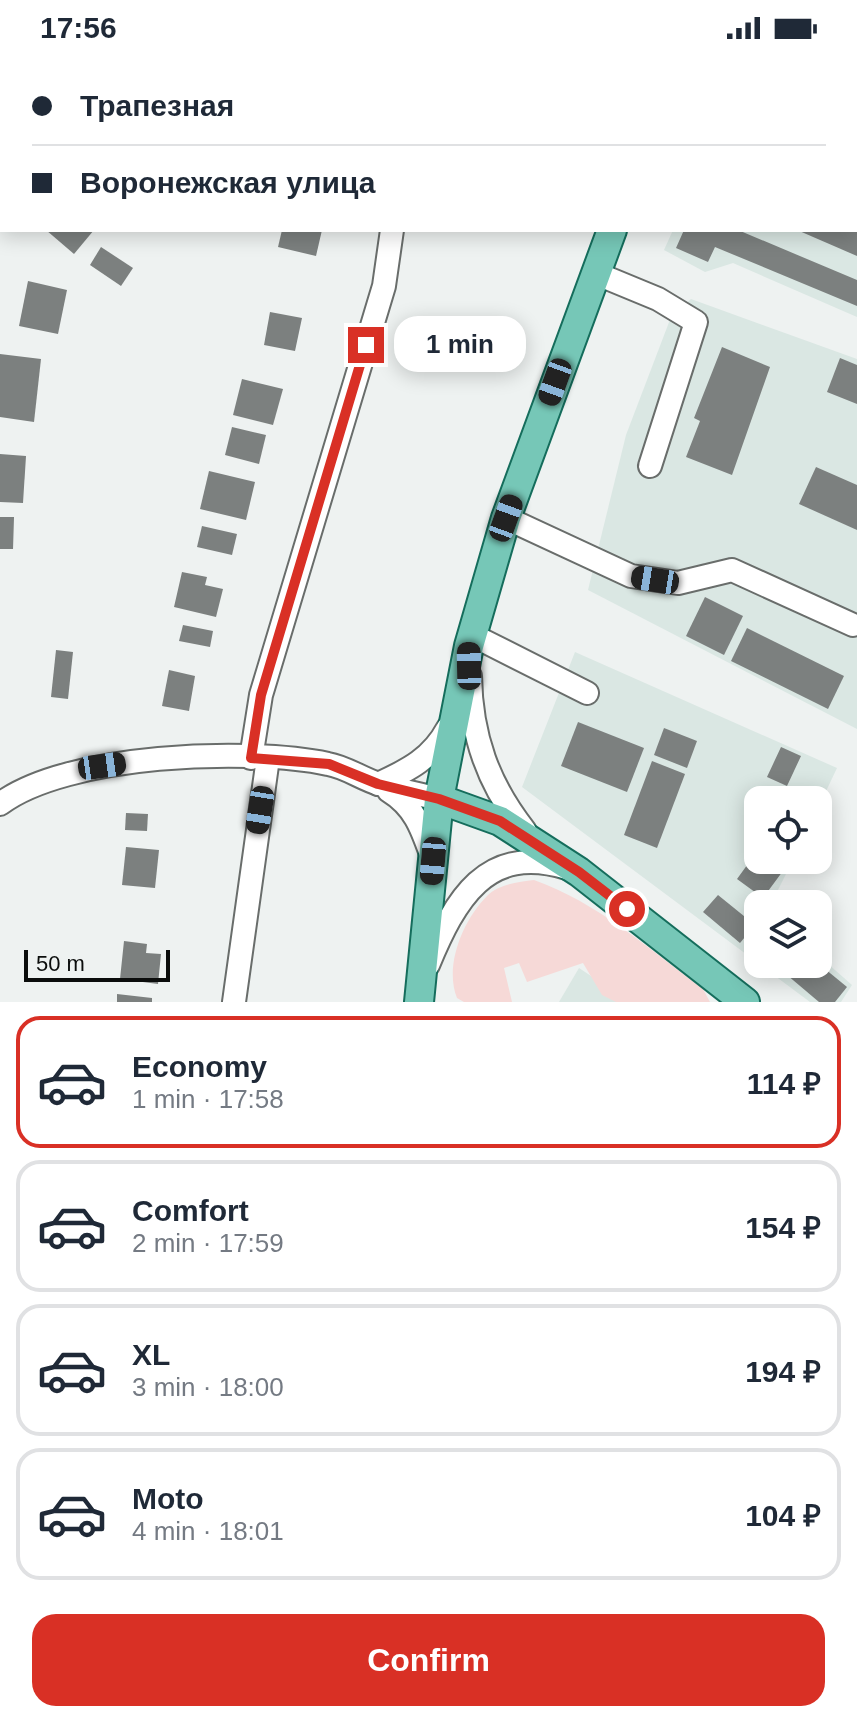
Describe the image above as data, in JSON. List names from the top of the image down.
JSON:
{
  "scale_bar": "50 m",
  "page": {
    "status": "17:56",
    "banner": ["Трапезная", "Воронежская улица"],
    "bubble": "1 min",
    "scale": "50 m",
    "list": [
      {
        "name": "Economy",
        "note": "1 min · 17:58",
        "value": "114 ₽"
      },
      {
        "name": "Comfort",
        "note": "2 min · 17:59",
        "value": "154 ₽"
      },
      {
        "name": "XL",
        "note": "3 min · 18:00",
        "value": "194 ₽"
      },
      {
        "name": "Moto",
        "note": "4 min · 18:01",
        "value": "104 ₽"
      }
    ],
    "buttons": "Confirm"
  }
}
